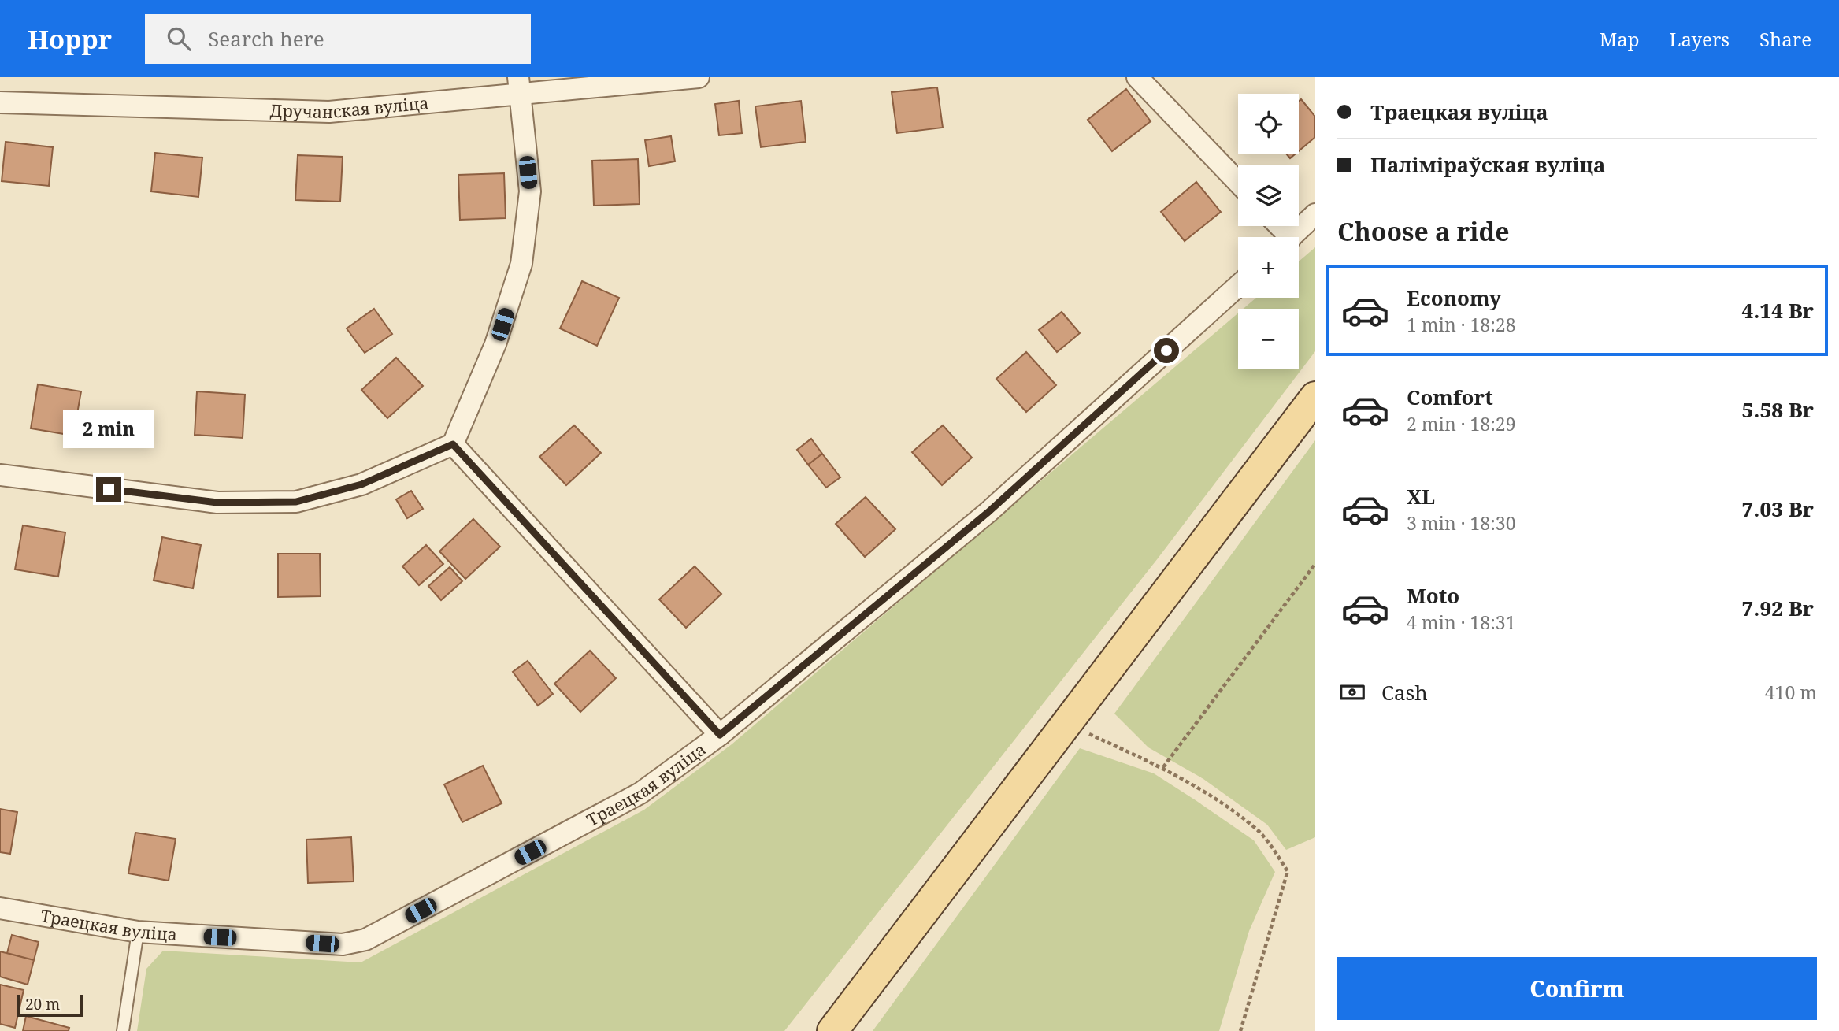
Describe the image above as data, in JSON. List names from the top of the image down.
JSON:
{
  "streets": {
    "street": ["Дручанская вуліца", "Траецкая вуліца"]
  },
  "scale_bar": "20 m",
  "page": {
    "header": "Hoppr",
    "search": "Search here",
    "nav": ["Map", "Layers", "Share"],
    "banner": ["Траецкая вуліца", "Паліміраўская вуліца"],
    "map_buttons": ["+", "−"],
    "heading": "Choose a ride",
    "list": [
      {
        "name": "Economy",
        "note": "1 min · 18:28",
        "value": "4.14 Br"
      },
      {
        "name": "Comfort",
        "note": "2 min · 18:29",
        "value": "5.58 Br"
      },
      {
        "name": "XL",
        "note": "3 min · 18:30",
        "value": "7.03 Br"
      },
      {
        "name": "Moto",
        "note": "4 min · 18:31",
        "value": "7.92 Br"
      }
    ],
    "bubble": "2 min",
    "pay": ["Cash", "410 m"],
    "buttons": "Confirm",
    "scale": "20 m"
  }
}
